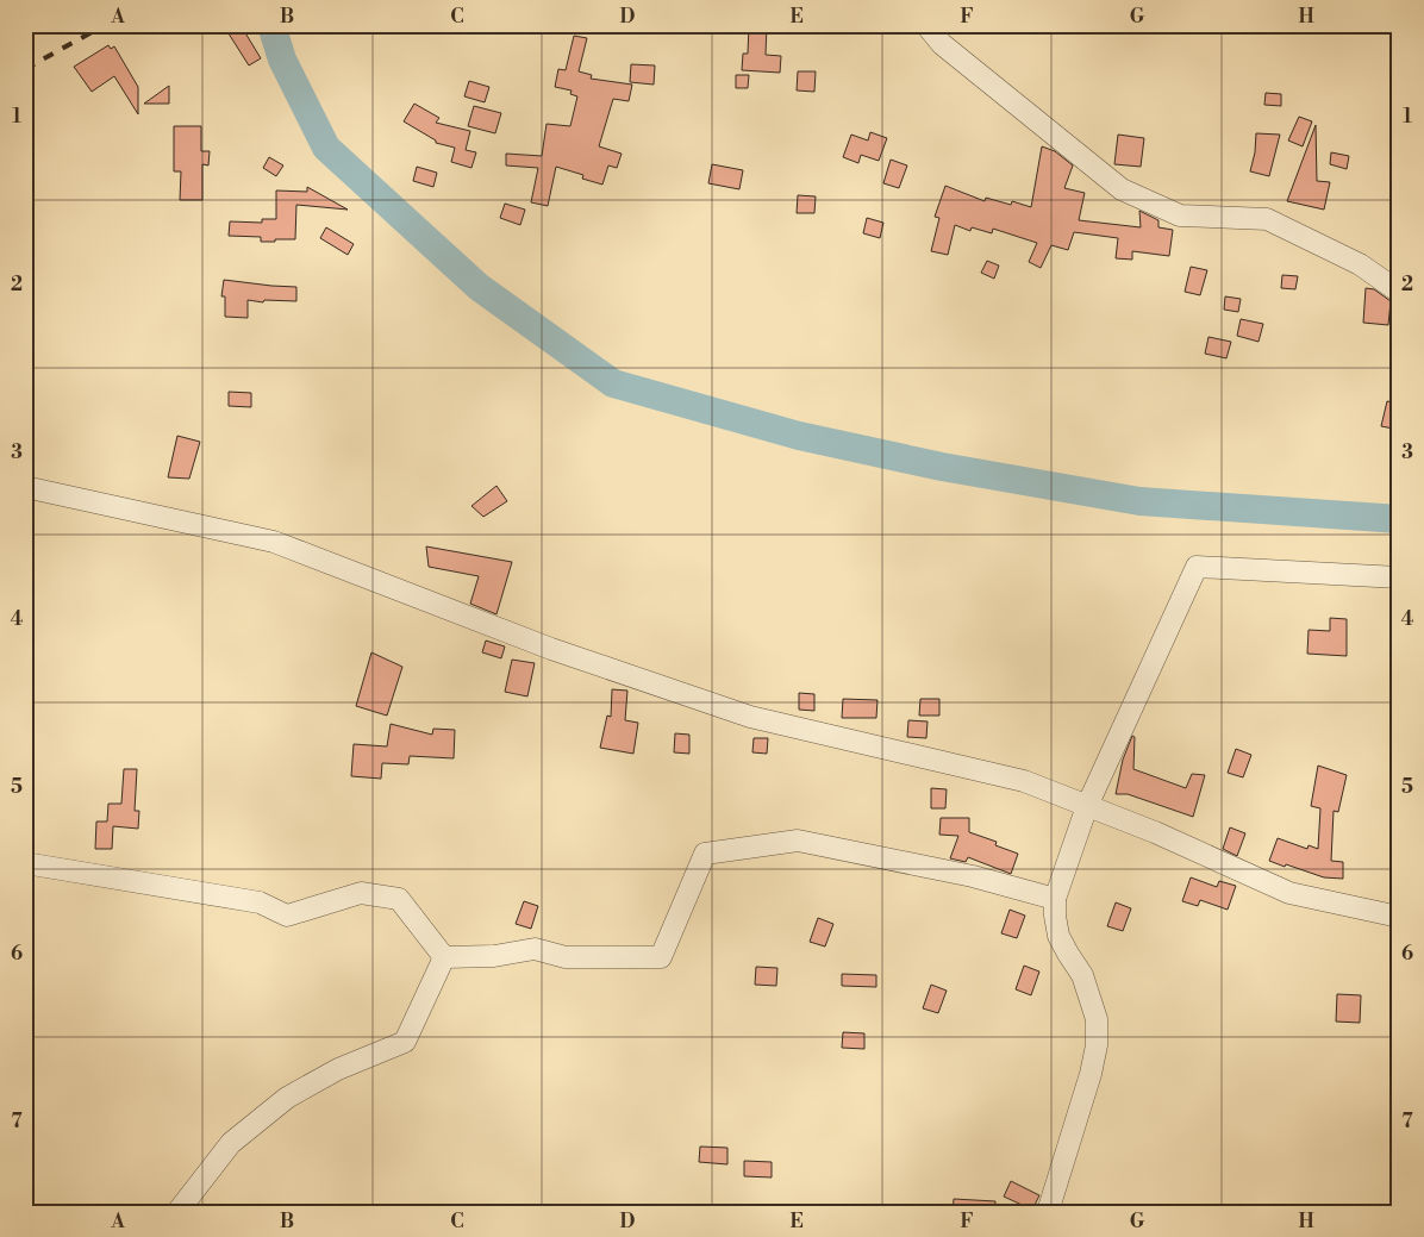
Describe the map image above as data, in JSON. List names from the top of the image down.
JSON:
{
  "grid": {
    "columns": [
      "A",
      "B",
      "C",
      "D",
      "E",
      "F",
      "G",
      "H"
    ],
    "rows": [
      "1",
      "2",
      "3",
      "4",
      "5",
      "6",
      "7"
    ]
  }
}
